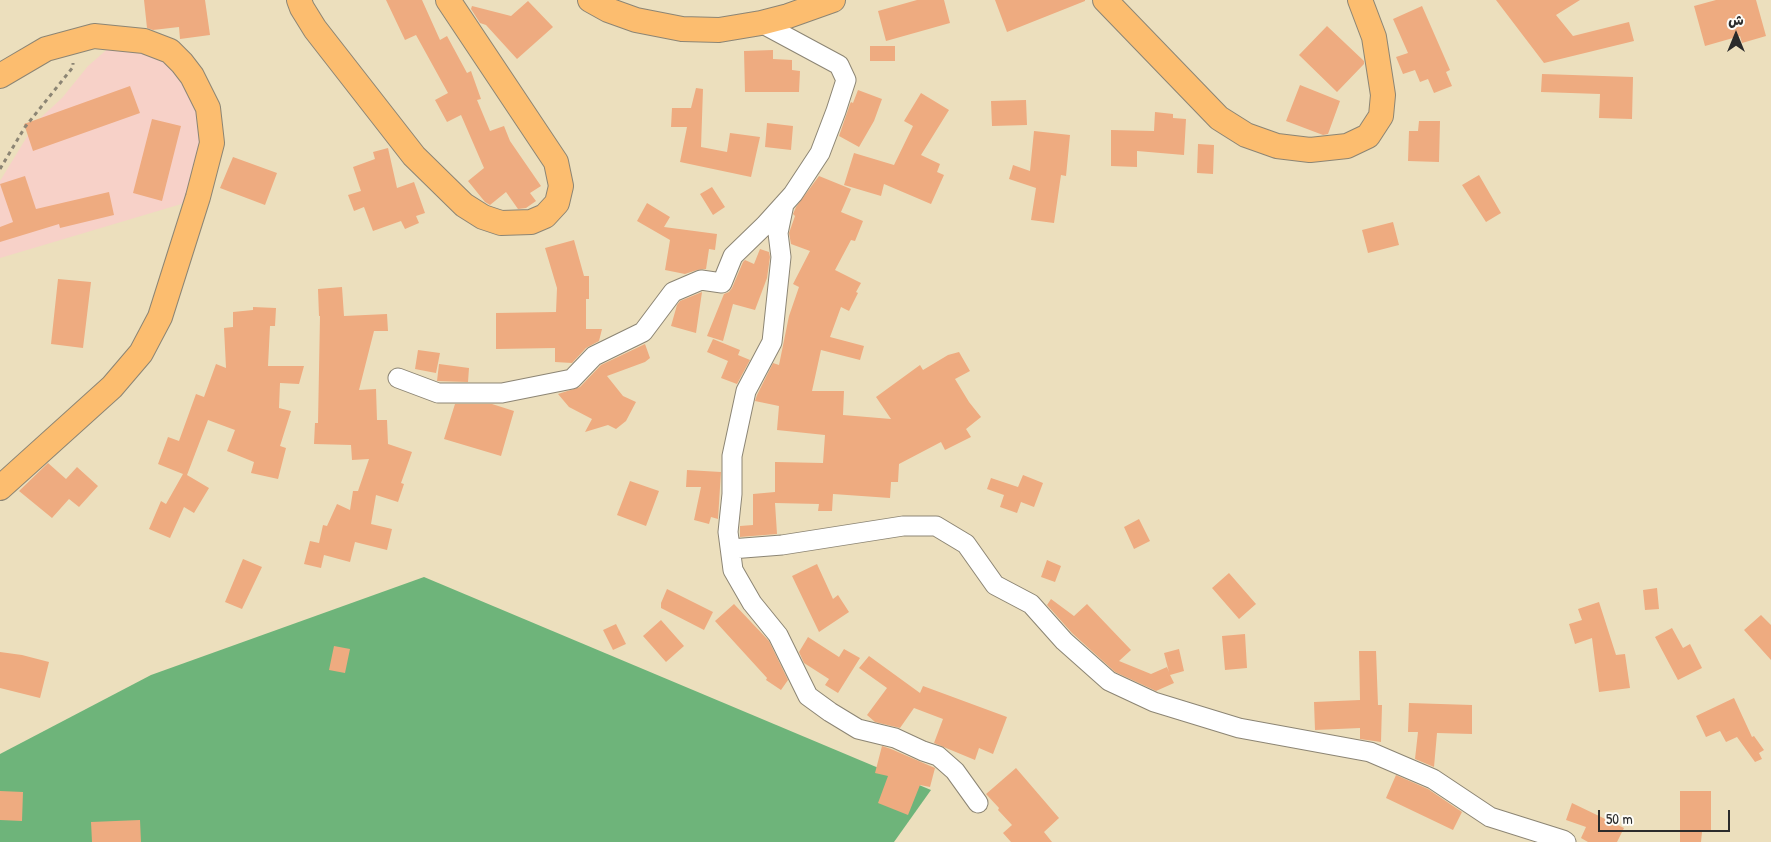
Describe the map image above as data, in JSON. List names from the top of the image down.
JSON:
{
  "scale_bar": "50 m",
  "north": "top"
}
